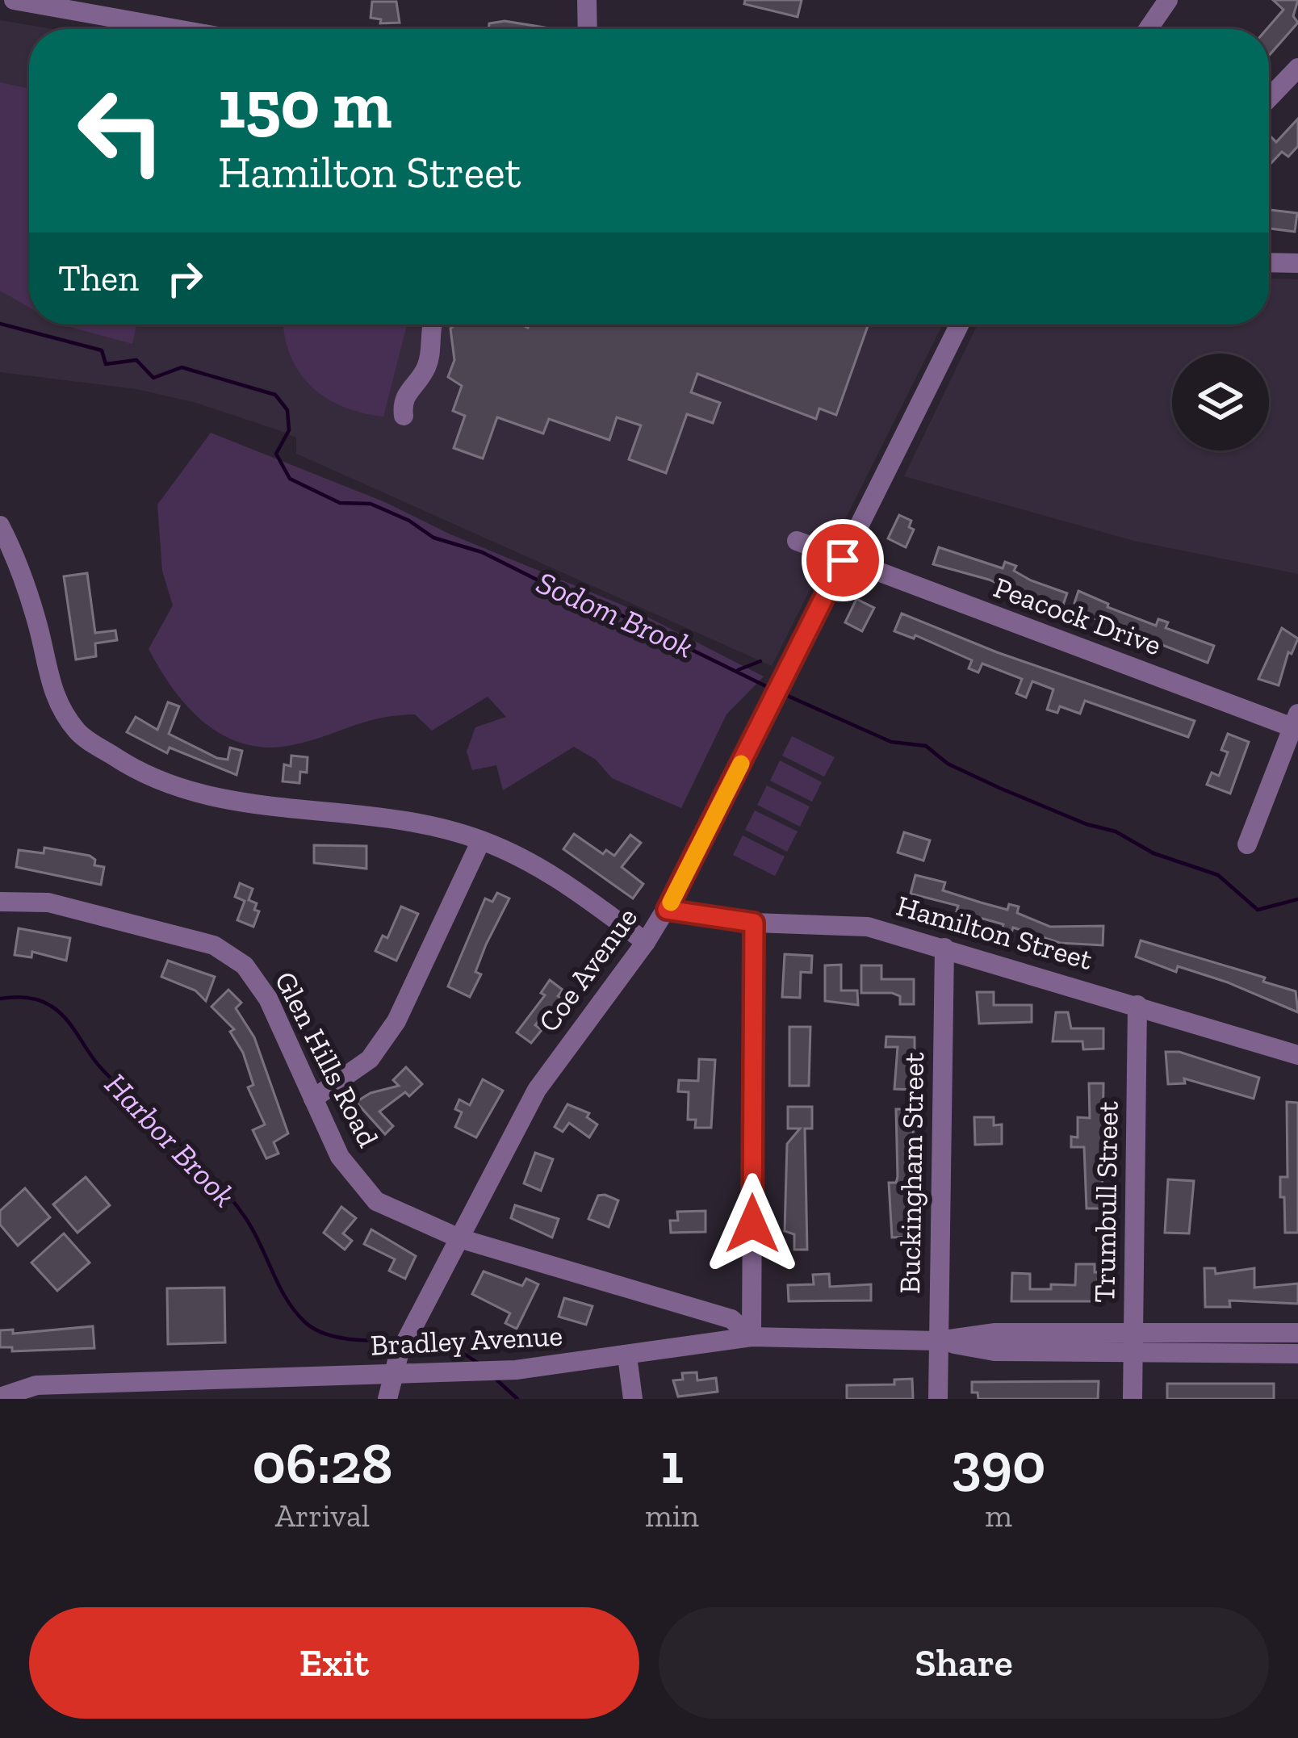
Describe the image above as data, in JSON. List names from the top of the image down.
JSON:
{
  "streets": {
    "street": [
      "Peacock Drive",
      "Hamilton Street",
      "Coe Avenue",
      "Glen Hills Road",
      "Buckingham Street",
      "Trumbull Street",
      "Bradley Avenue"
    ]
  },
  "crossings": [
    ["Peacock Drive", "Coe Avenue"],
    ["Hamilton Street", "Coe Avenue"],
    ["Hamilton Street", "Buckingham Street"],
    ["Hamilton Street", "Trumbull Street"],
    ["Coe Avenue", "Glen Hills Road"],
    ["Coe Avenue", "Bradley Avenue"],
    ["Glen Hills Road", "Bradley Avenue"],
    ["Buckingham Street", "Bradley Avenue"],
    ["Trumbull Street", "Bradley Avenue"]
  ],
  "water": ["Sodom Brook", "Harbor Brook"],
  "page": {
    "turn": ["150 m", "Hamilton Street"],
    "then": "Then",
    "eta": [
      "06:28",
      "Arrival",
      "1",
      "min",
      "390",
      "m"
    ],
    "buttons": ["Exit", "Share"]
  }
}
